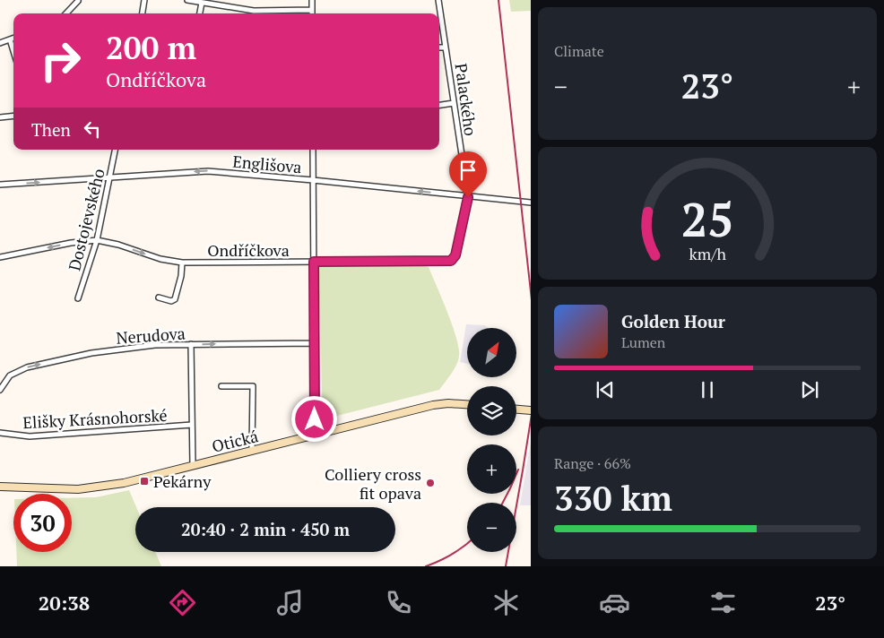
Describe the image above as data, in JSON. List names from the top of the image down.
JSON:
{
  "streets": {
    "street": [
      "Palackého",
      "Englišova",
      "Dostojevského",
      "Ondříčkova",
      "Nerudova",
      "Elišky Krásnohorské",
      "Otická"
    ]
  },
  "crossings": [
    ["Palackého", "Englišova"],
    ["Palackého", "Ondříčkova"],
    ["Englišova", "Dostojevského"],
    ["Dostojevského", "Ondříčkova"]
  ],
  "one_way": ["Nerudova"],
  "places": {
    "transit": ["Pekárny"],
    "other": ["Colliery cross fit opava"]
  },
  "north": "top right",
  "page": {
    "tile": [
      "Climate",
      ["Range · 66%", "330 km"]
    ],
    "turn": ["200 m", "Ondříčkova"],
    "heat": ["−", "23°", "+"],
    "then": "Then",
    "song": ["Golden Hour", "Lumen"],
    "map_buttons": ["+", "−"],
    "limit": "30",
    "trip": "20:40 · 2 min · 450 m",
    "tabs": ["20:38", "23°"],
    "gauge": ["25", "km/h"]
  }
}
